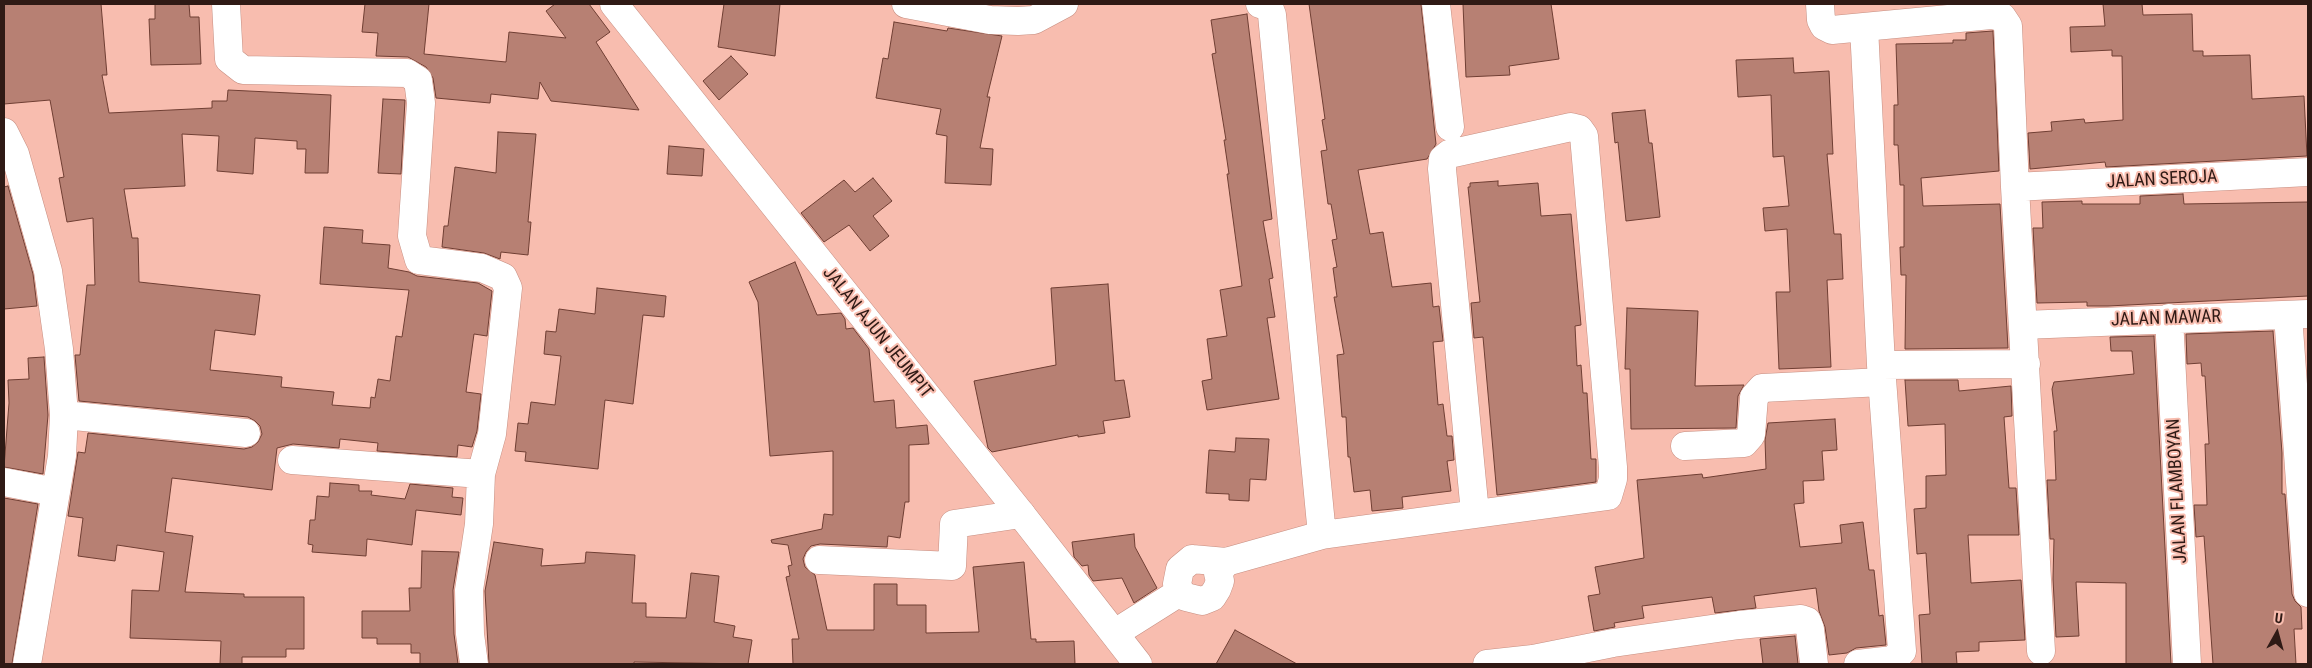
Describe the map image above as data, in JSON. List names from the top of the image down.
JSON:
{
  "streets": {
    "street": [
      "JALAN SEROJA",
      "JALAN MAWAR",
      "JALAN AJUN JEUMPIT",
      "JALAN FLAMBOYAN"
    ]
  },
  "crossings": [
    ["JALAN MAWAR", "JALAN FLAMBOYAN"]
  ],
  "north": "top"
}
